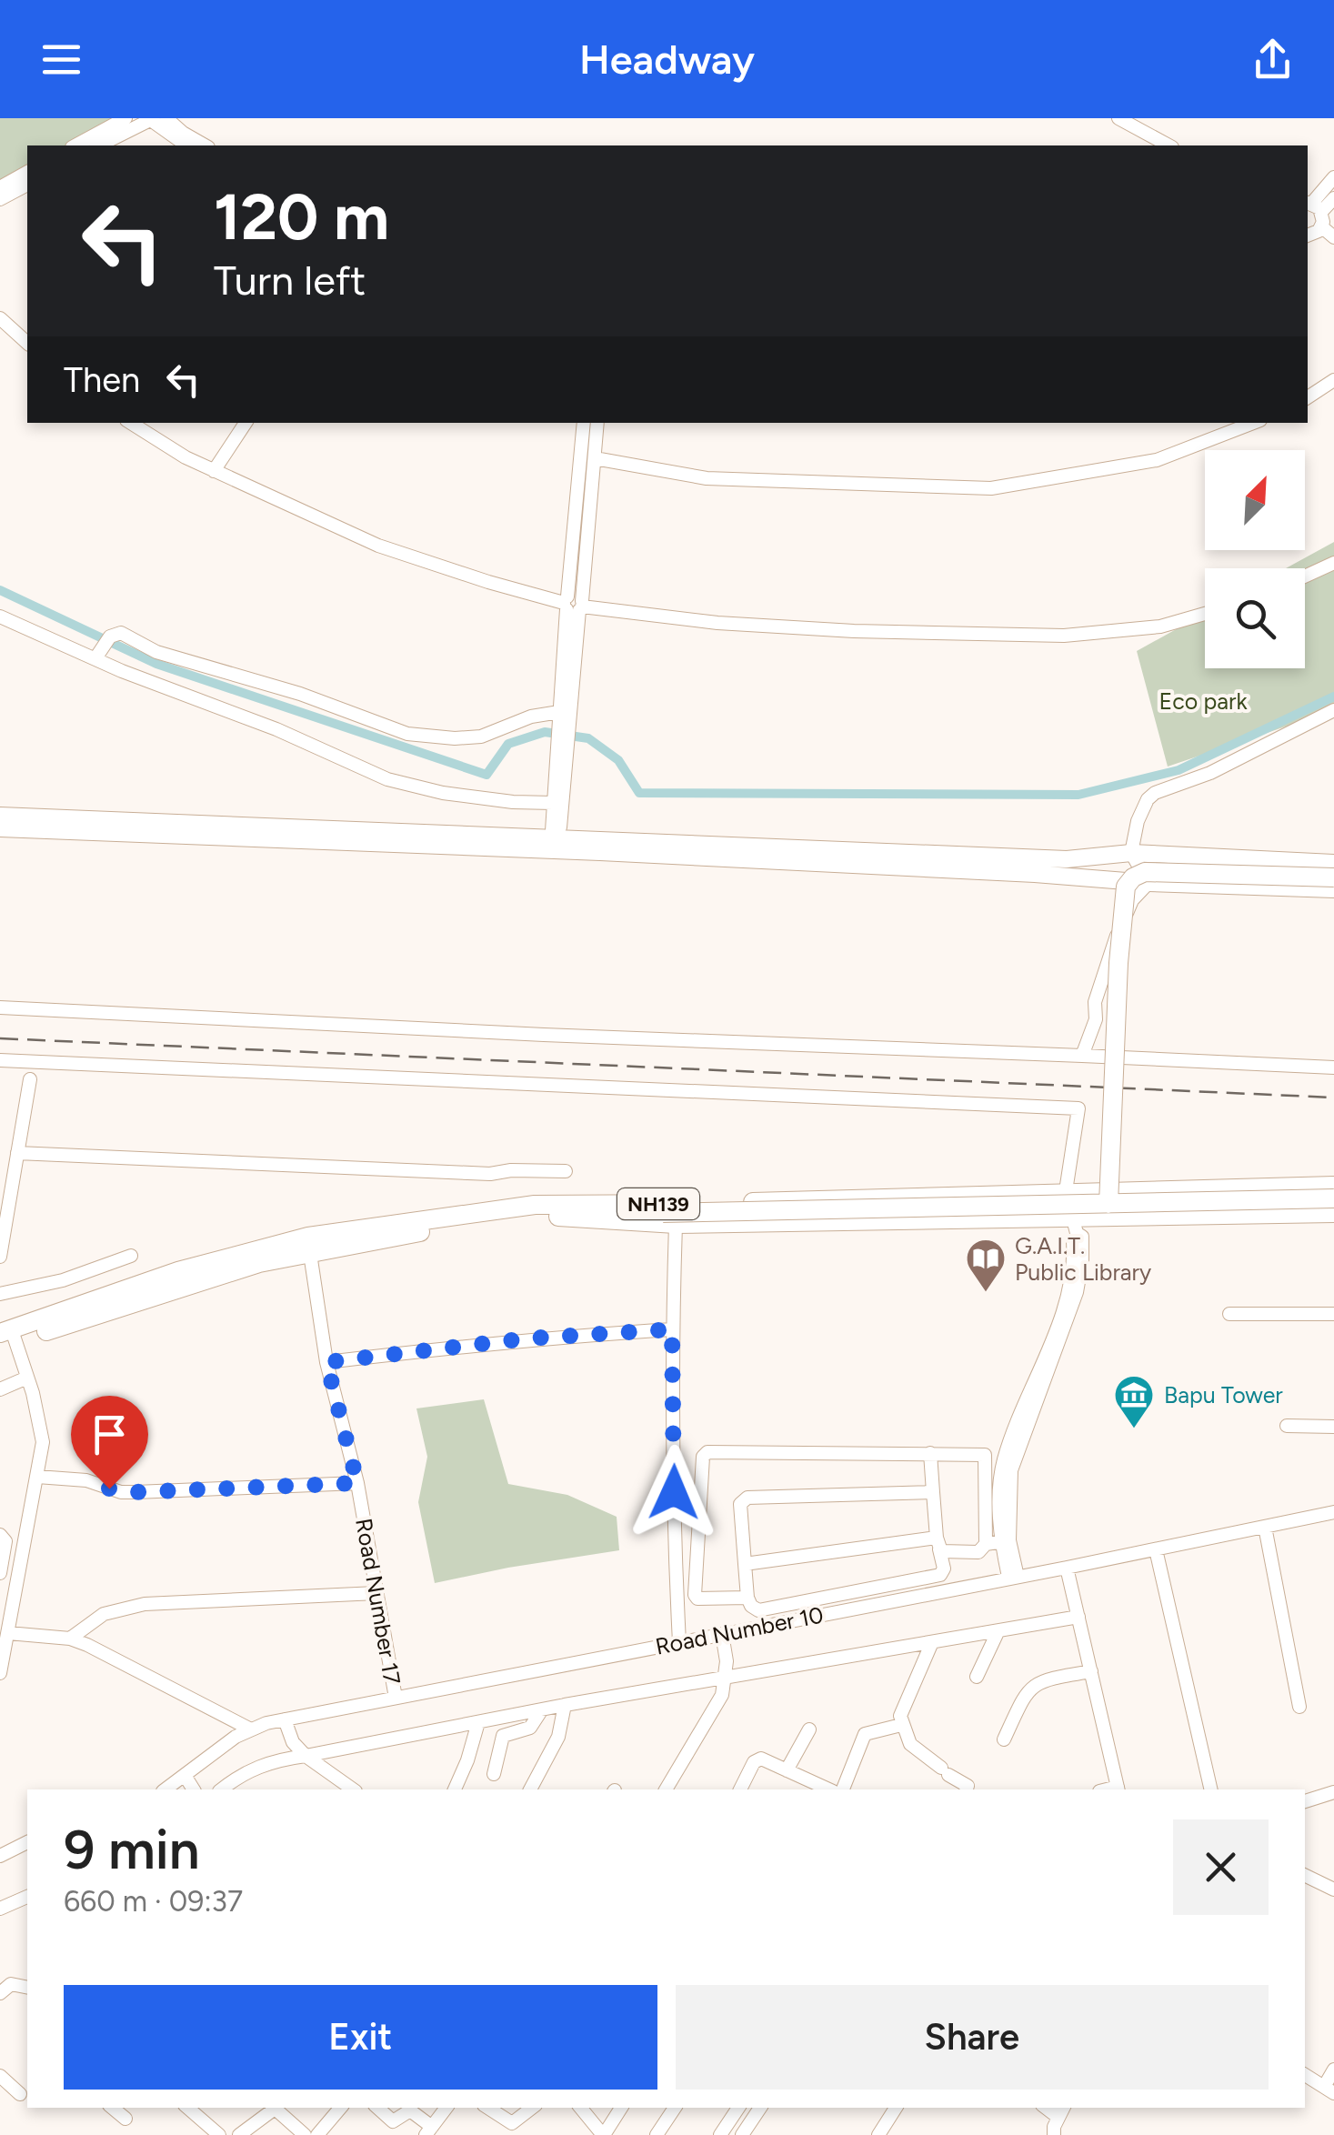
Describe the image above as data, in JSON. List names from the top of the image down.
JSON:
{
  "streets": {
    "highway": ["NH139"],
    "street": ["Road Number 17", "Road Number 10"]
  },
  "crossings": [
    ["NH139", "Road Number 17"],
    ["Road Number 17", "Road Number 10"]
  ],
  "parks": ["Eco park"],
  "places": {
    "library": ["G.A.I.T. Public Library"],
    "museum": ["Bapu Tower"]
  },
  "north": "top right",
  "page": {
    "header": "Headway",
    "turn": ["120 m", "Turn left"],
    "then": "Then",
    "heading": ["9 min", "660 m · 09:37"],
    "buttons": ["Exit", "Share"]
  }
}
